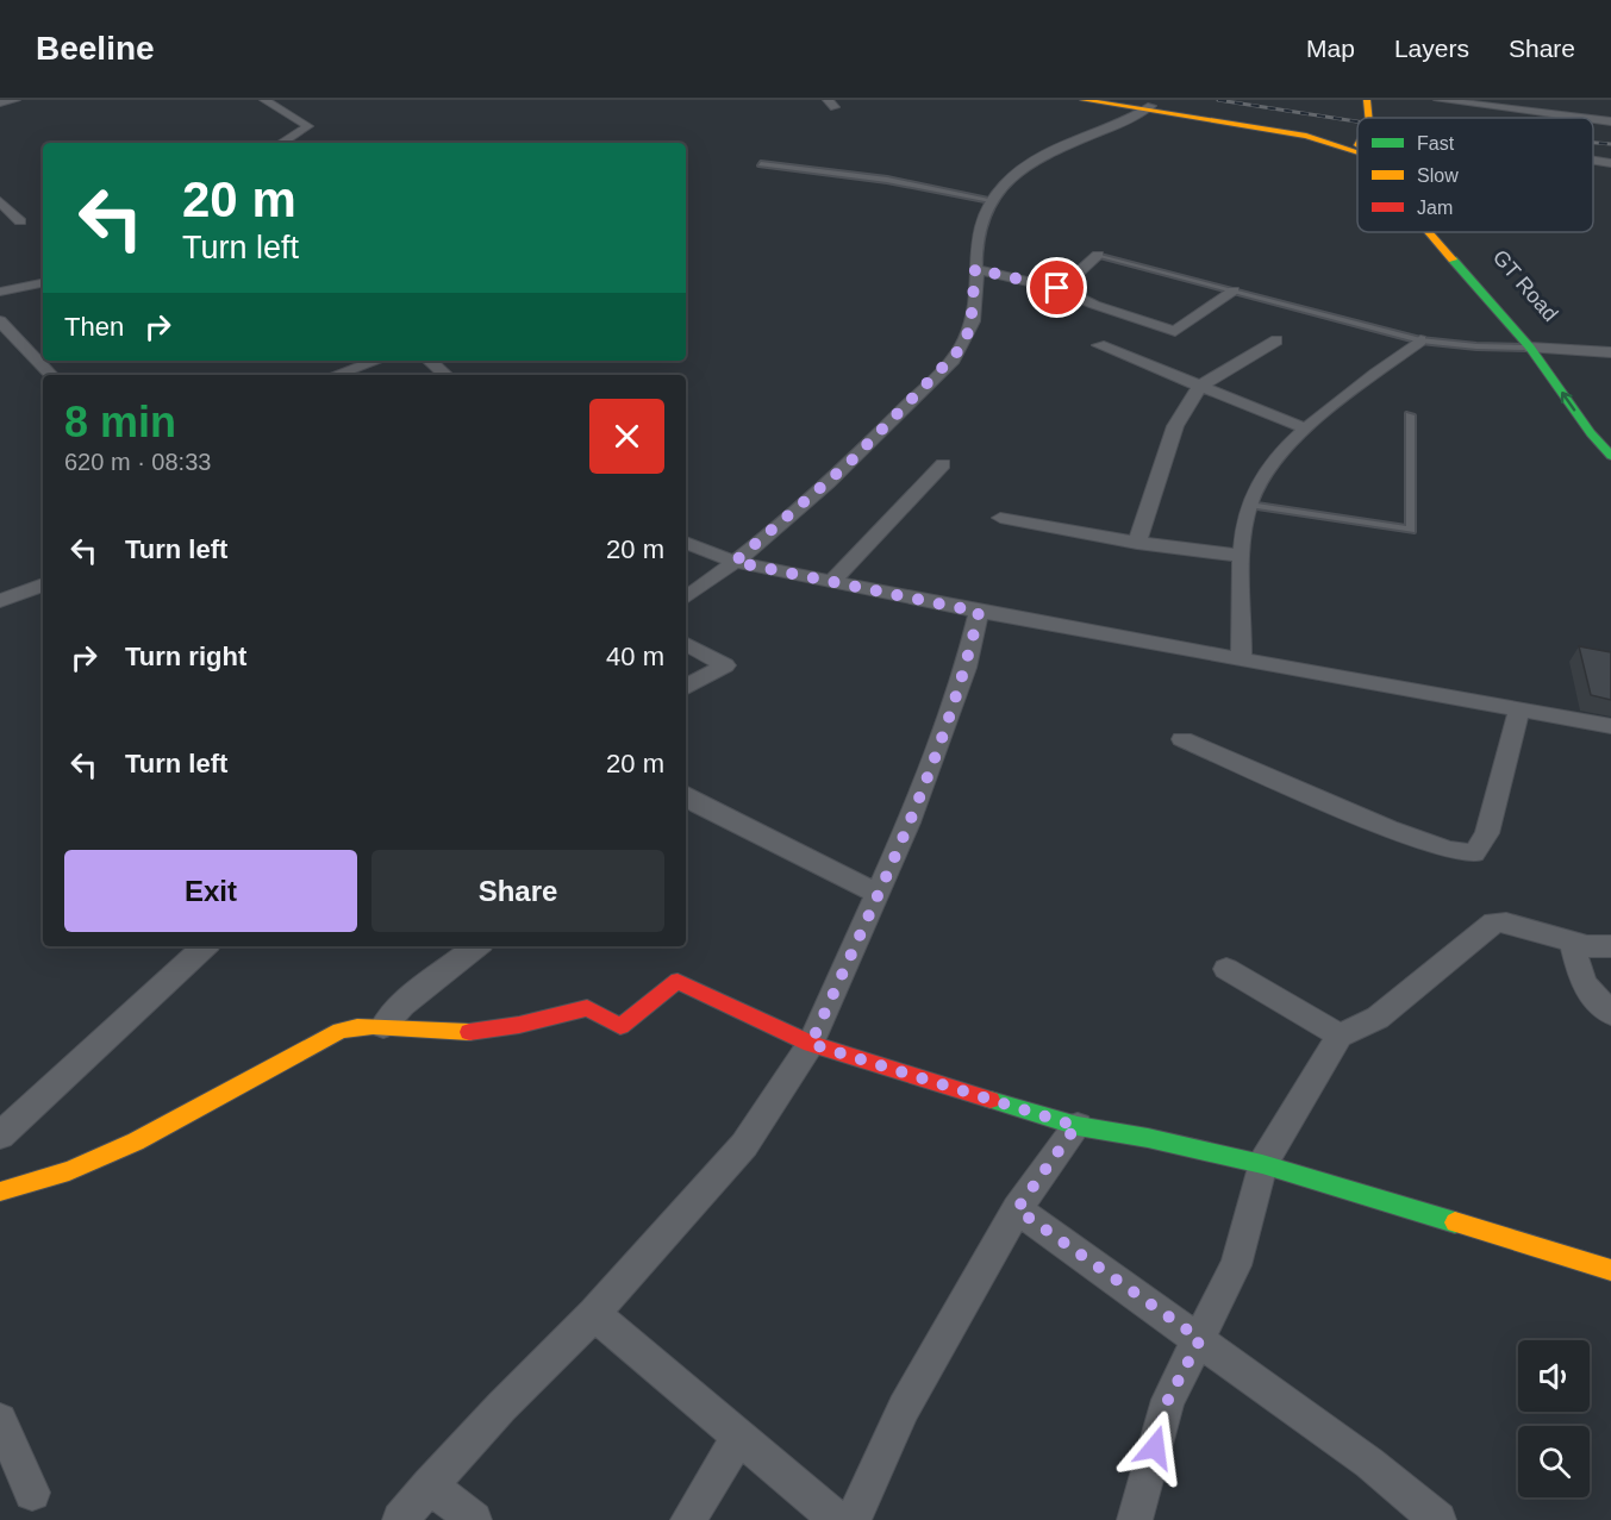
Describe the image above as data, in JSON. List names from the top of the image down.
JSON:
{
  "streets": {
    "main road": ["GT Road"]
  },
  "legend": ["Fast", "Slow", "Jam"],
  "page": {
    "header": "Beeline",
    "nav": ["Map", "Layers", "Share"],
    "turn": ["20 m", "Turn left"],
    "then": "Then",
    "heading": ["8 min", "620 m · 08:33"],
    "list": [
      {
        "name": "Turn left",
        "value": "20 m"
      },
      {
        "name": "Turn right",
        "value": "40 m"
      },
      {
        "name": "Turn left",
        "value": "20 m"
      }
    ],
    "buttons": ["Exit", "Share"]
  }
}
